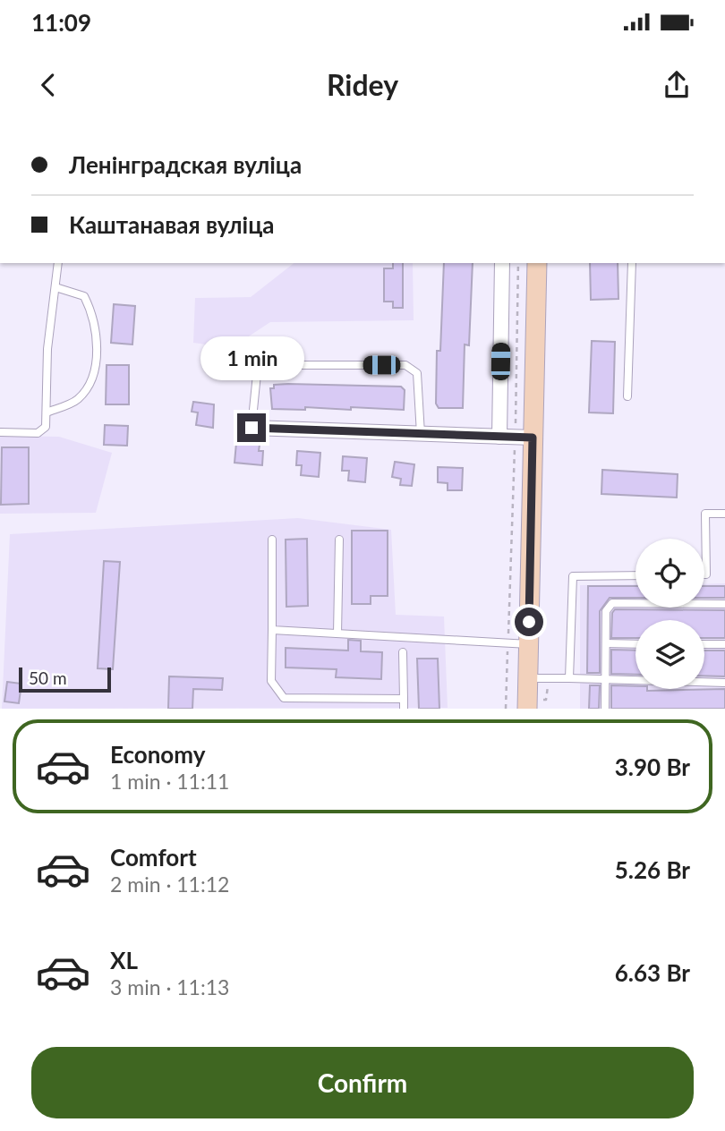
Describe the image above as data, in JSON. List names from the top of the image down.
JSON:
{
  "scale_bar": "50 m",
  "page": {
    "status": "11:09",
    "header": "Ridey",
    "banner": ["Ленінградская вуліца", "Каштанавая вуліца"],
    "bubble": "1 min",
    "scale": "50 m",
    "list": [
      {
        "name": "Economy",
        "note": "1 min · 11:11",
        "value": "3.90 Br"
      },
      {
        "name": "Comfort",
        "note": "2 min · 11:12",
        "value": "5.26 Br"
      },
      {
        "name": "XL",
        "note": "3 min · 11:13",
        "value": "6.63 Br"
      }
    ],
    "buttons": "Confirm"
  }
}
